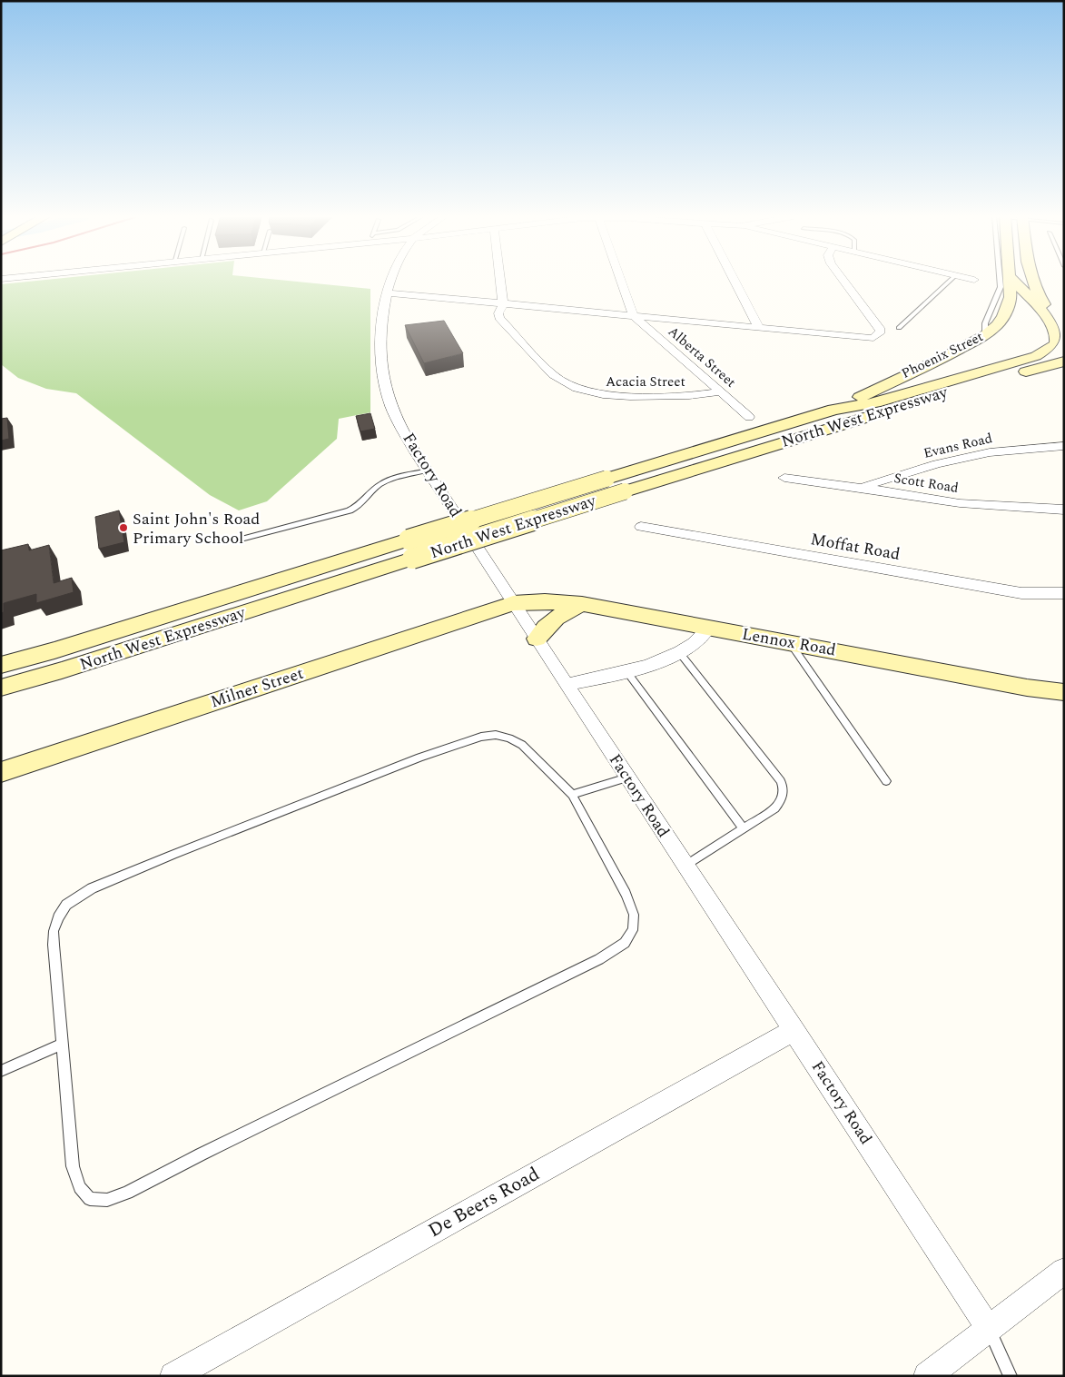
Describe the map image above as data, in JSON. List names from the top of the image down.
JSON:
{
  "streets": {
    "main road": [
      "Phoenix Street",
      "North West Expressway",
      "Lennox Road",
      "Milner Street"
    ],
    "street": [
      "Alberta Street",
      "Acacia Street",
      "Evans Road",
      "Factory Road",
      "Scott Road",
      "Moffat Road",
      "De Beers Road"
    ]
  },
  "crossings": [
    ["Phoenix Street", "North West Expressway"],
    ["Alberta Street", "Acacia Street"],
    ["Evans Road", "Scott Road"],
    ["Factory Road", "Lennox Road"],
    ["Factory Road", "Milner Street"],
    ["Factory Road", "De Beers Road"],
    ["Lennox Road", "Milner Street"]
  ],
  "places": ["Saint John's Road Primary School"]
}
